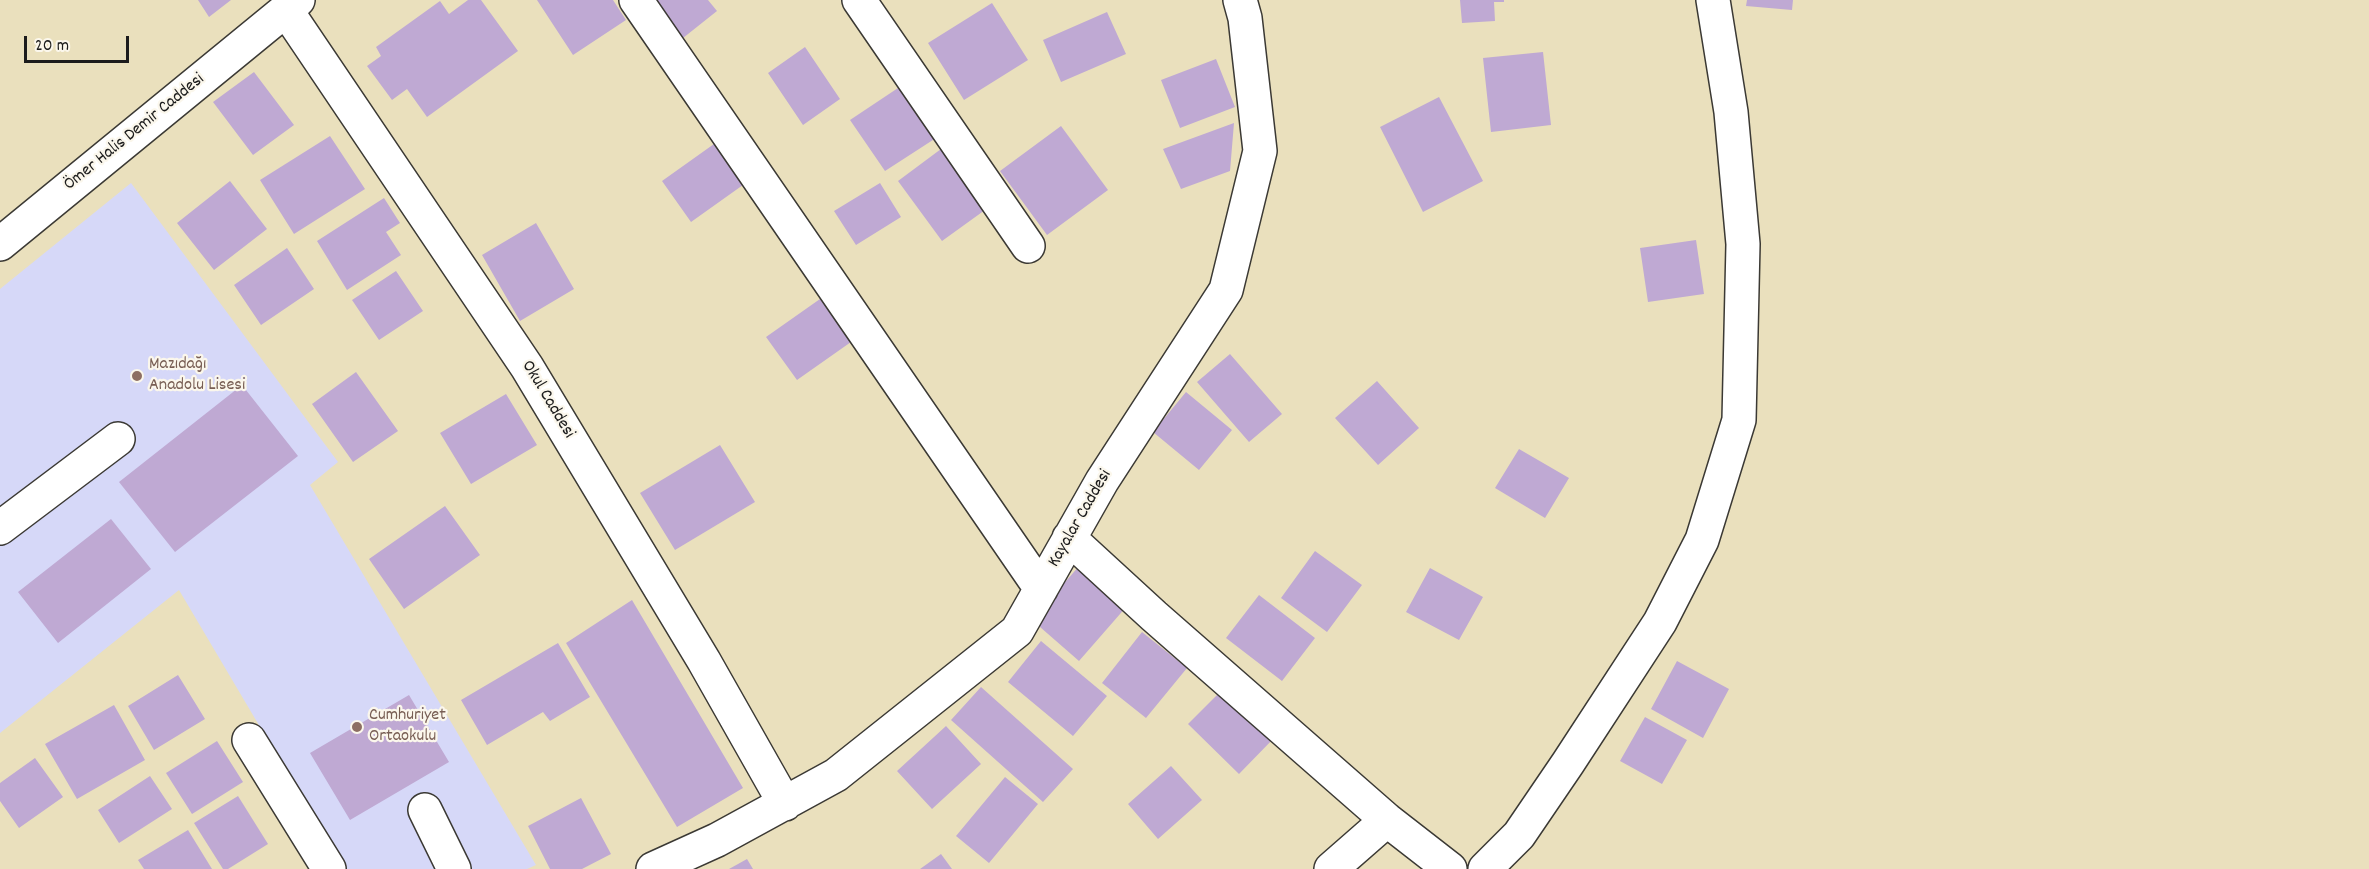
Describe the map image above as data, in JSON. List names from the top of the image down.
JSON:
{
  "streets": {
    "street": ["Ömer Halis Demir Caddesi", "Okul Caddesi", "Kayalar Caddesi"]
  },
  "crossings": [
    ["Ömer Halis Demir Caddesi", "Okul Caddesi"],
    ["Okul Caddesi", "Kayalar Caddesi"]
  ],
  "places": ["Mazıdağı Anadolu Lisesi", "Cumhuriyet Ortaokulu"],
  "scale_bar": "20 m"
}
